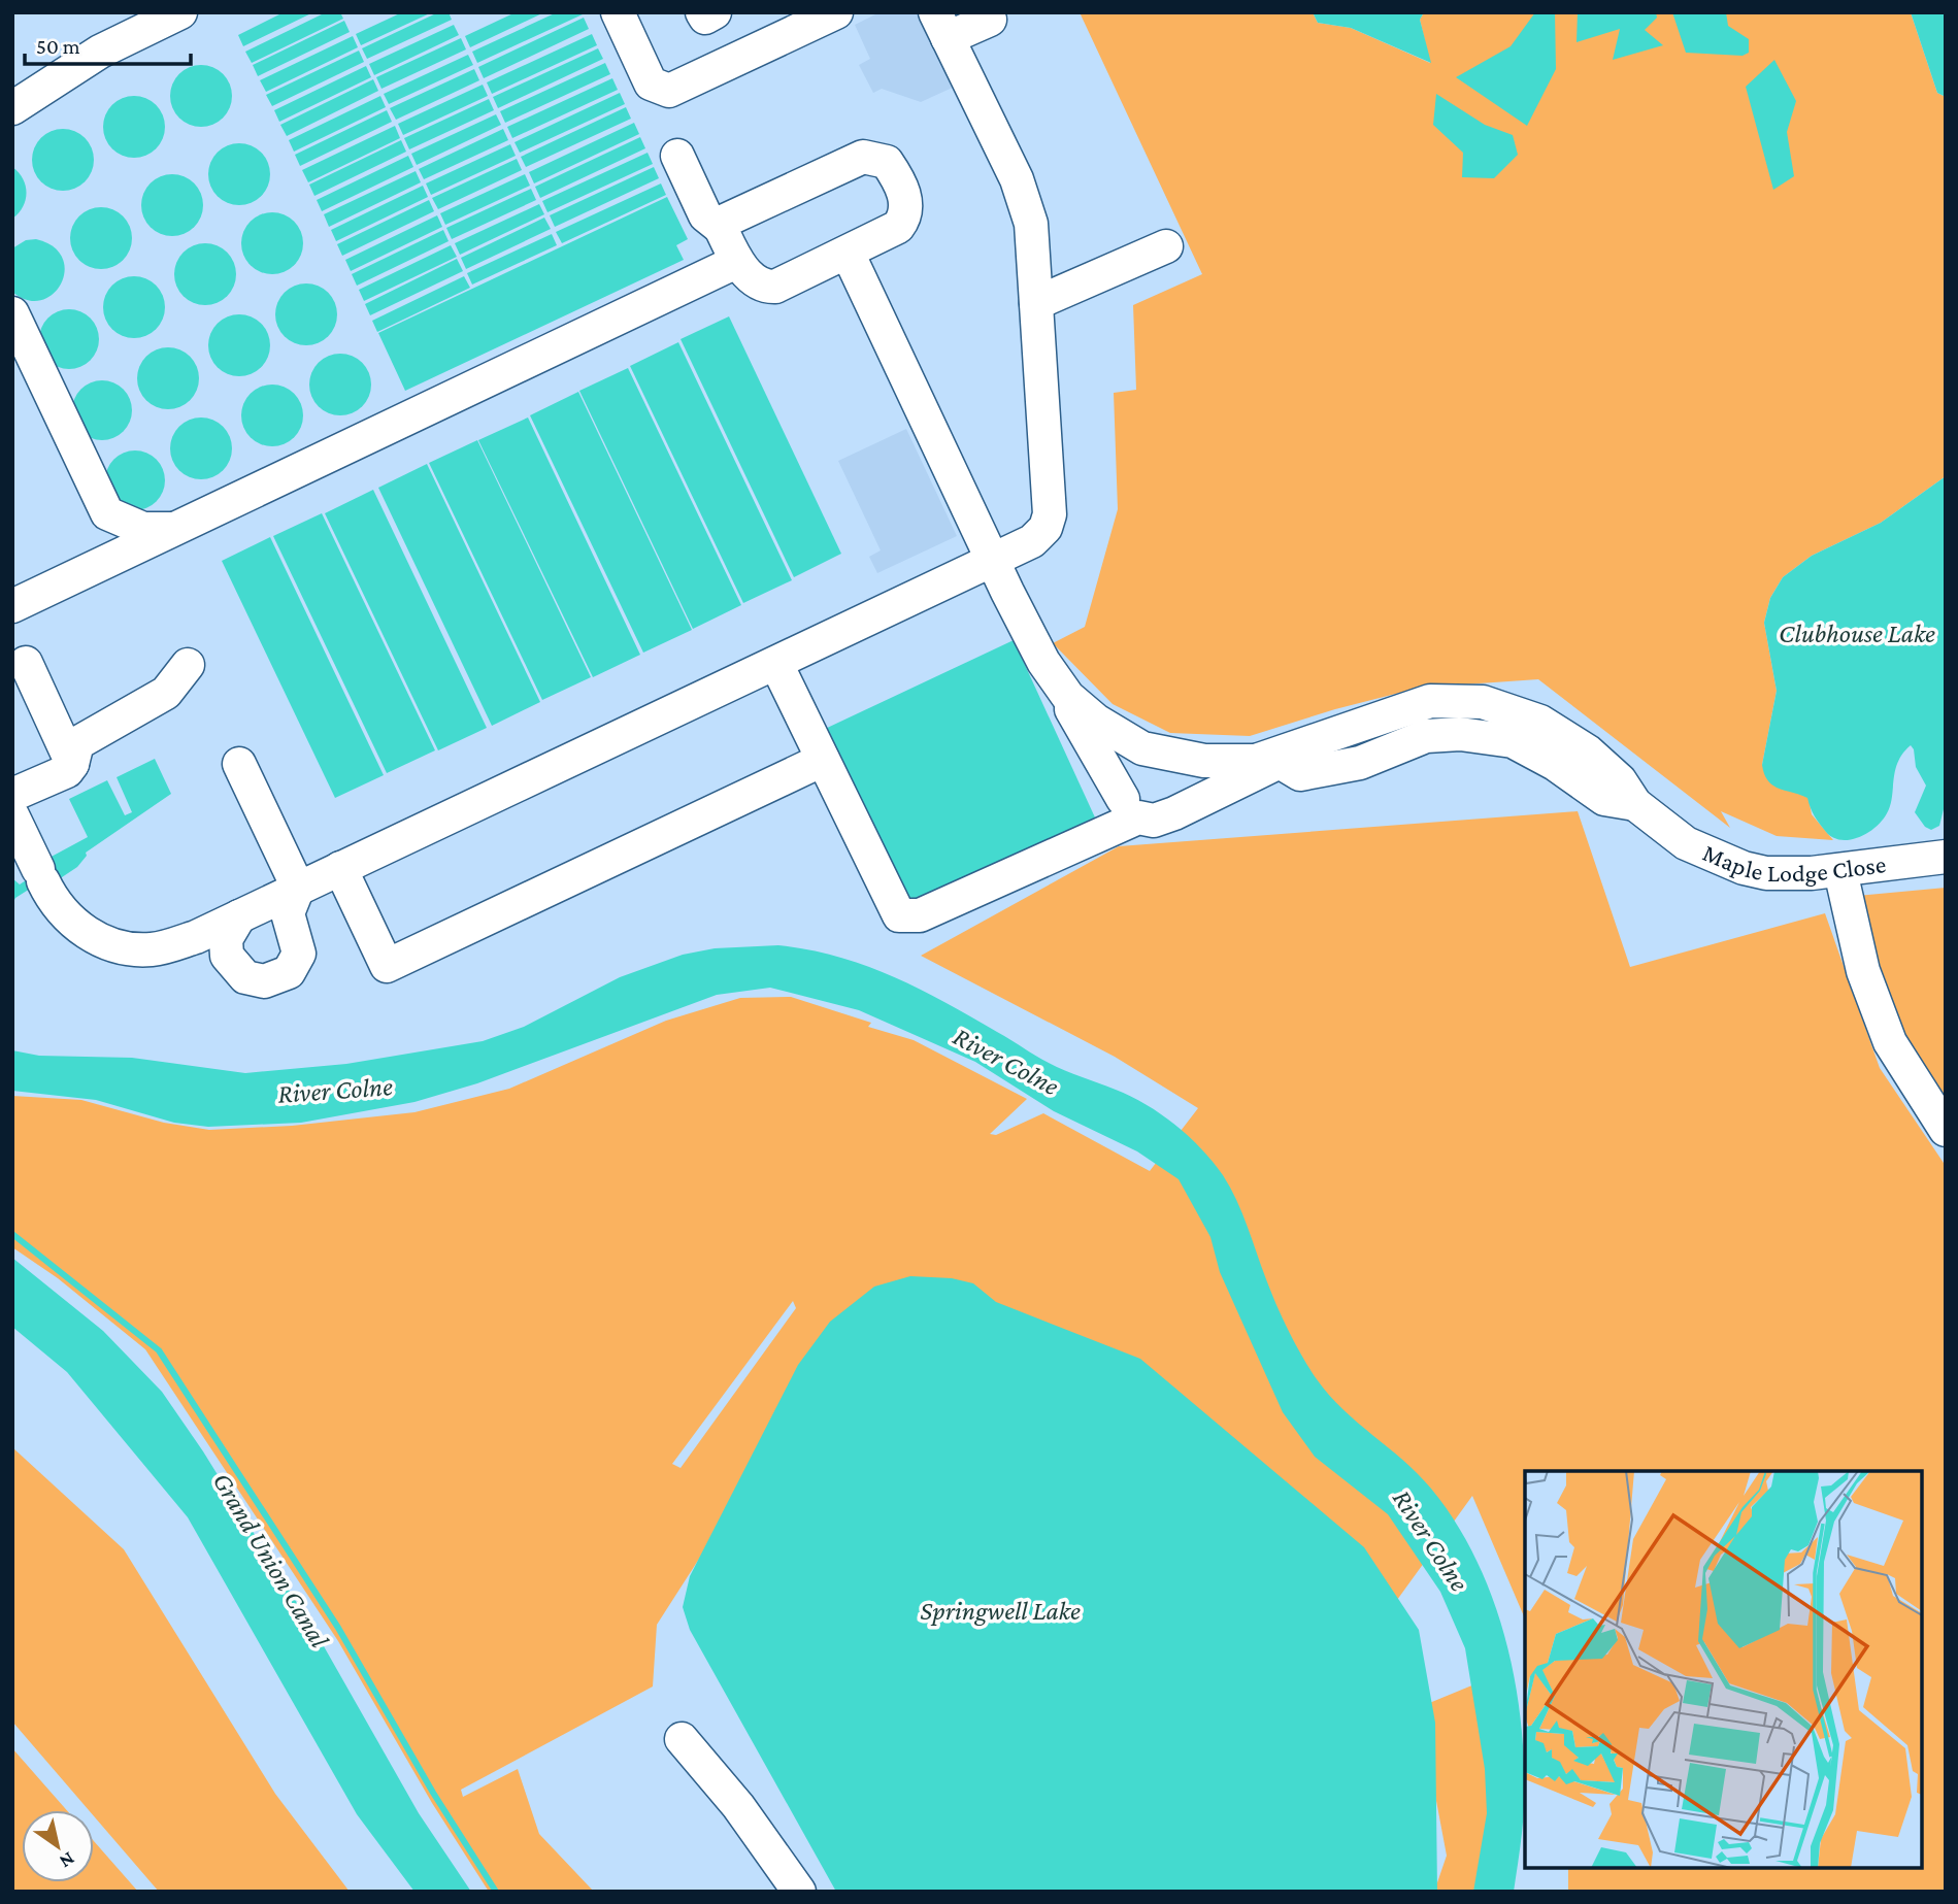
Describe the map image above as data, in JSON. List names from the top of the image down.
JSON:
{
  "streets": {
    "street": ["Maple Lodge Close"]
  },
  "water": [
    "Clubhouse Lake",
    "River Colne",
    "Grand Union Canal",
    "Springwell Lake"
  ],
  "scale_bar": "50 m",
  "north": "bottom right"
}
